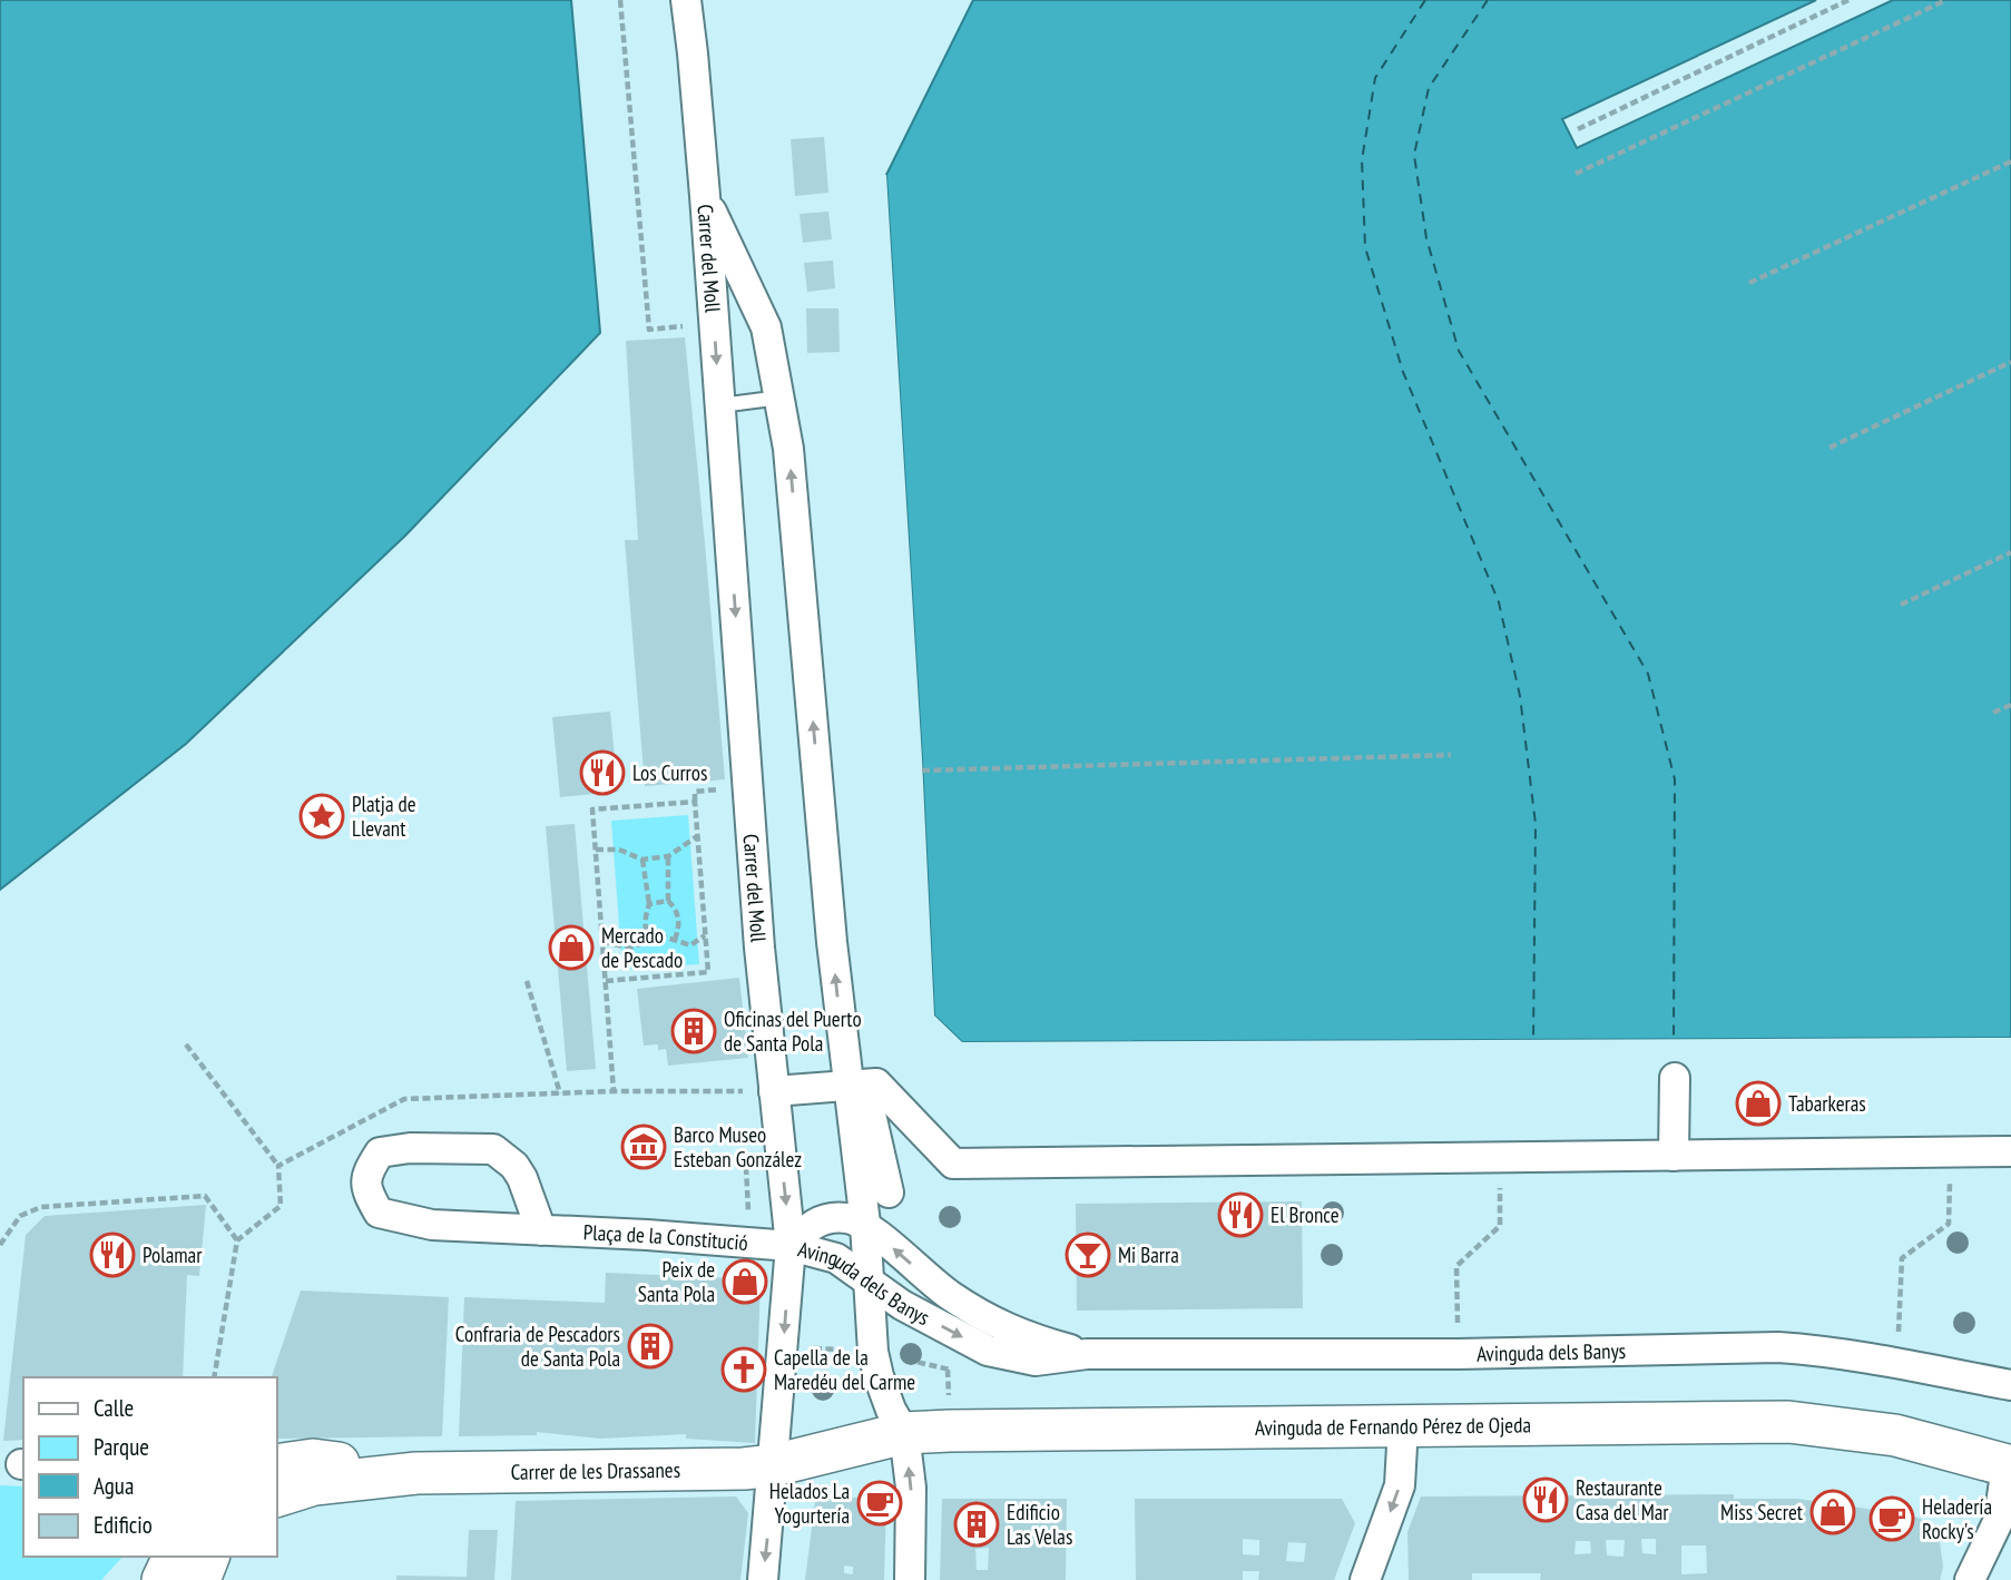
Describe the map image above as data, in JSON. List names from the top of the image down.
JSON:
{
  "streets": {
    "street": [
      "Carrer del Moll",
      "Plaça de la Constitució",
      "Avinguda dels Banys",
      "Avinguda de Fernando Pérez de Ojeda",
      "Carrer de les Drassanes"
    ]
  },
  "crossings": [
    ["Carrer del Moll", "Plaça de la Constitució"],
    ["Carrer del Moll", "Avinguda dels Banys"],
    ["Carrer del Moll", "Avinguda de Fernando Pérez de Ojeda"],
    ["Carrer del Moll", "Carrer de les Drassanes"],
    ["Plaça de la Constitució", "Avinguda dels Banys"],
    ["Avinguda de Fernando Pérez de Ojeda", "Carrer de les Drassanes"]
  ],
  "places": {
    "restaurant": [
      "Los Curros",
      "El Bronce",
      "Polamar",
      "Restaurante Casa del Mar"
    ],
    "place": ["Platja de Llevant"],
    "shop": [
      "Mercado de Pescado",
      "Tabarkeras",
      "Peix de Santa Pola",
      "Miss Secret"
    ],
    "building": ["Oficinas del Puerto de Santa Pola", "Confraria de Pescadors de Santa Pola", "Edificio Las Velas"],
    "museum": ["Barco Museo Esteban González"],
    "bar": ["Mi Barra"],
    "church": ["Capella de la Maredéu del Carme"],
    "cafe": ["Helados La Yogurtería", "Heladería Rocky's"]
  },
  "legend": [
    "Calle",
    "Parque",
    "Agua",
    "Edificio"
  ]
}
